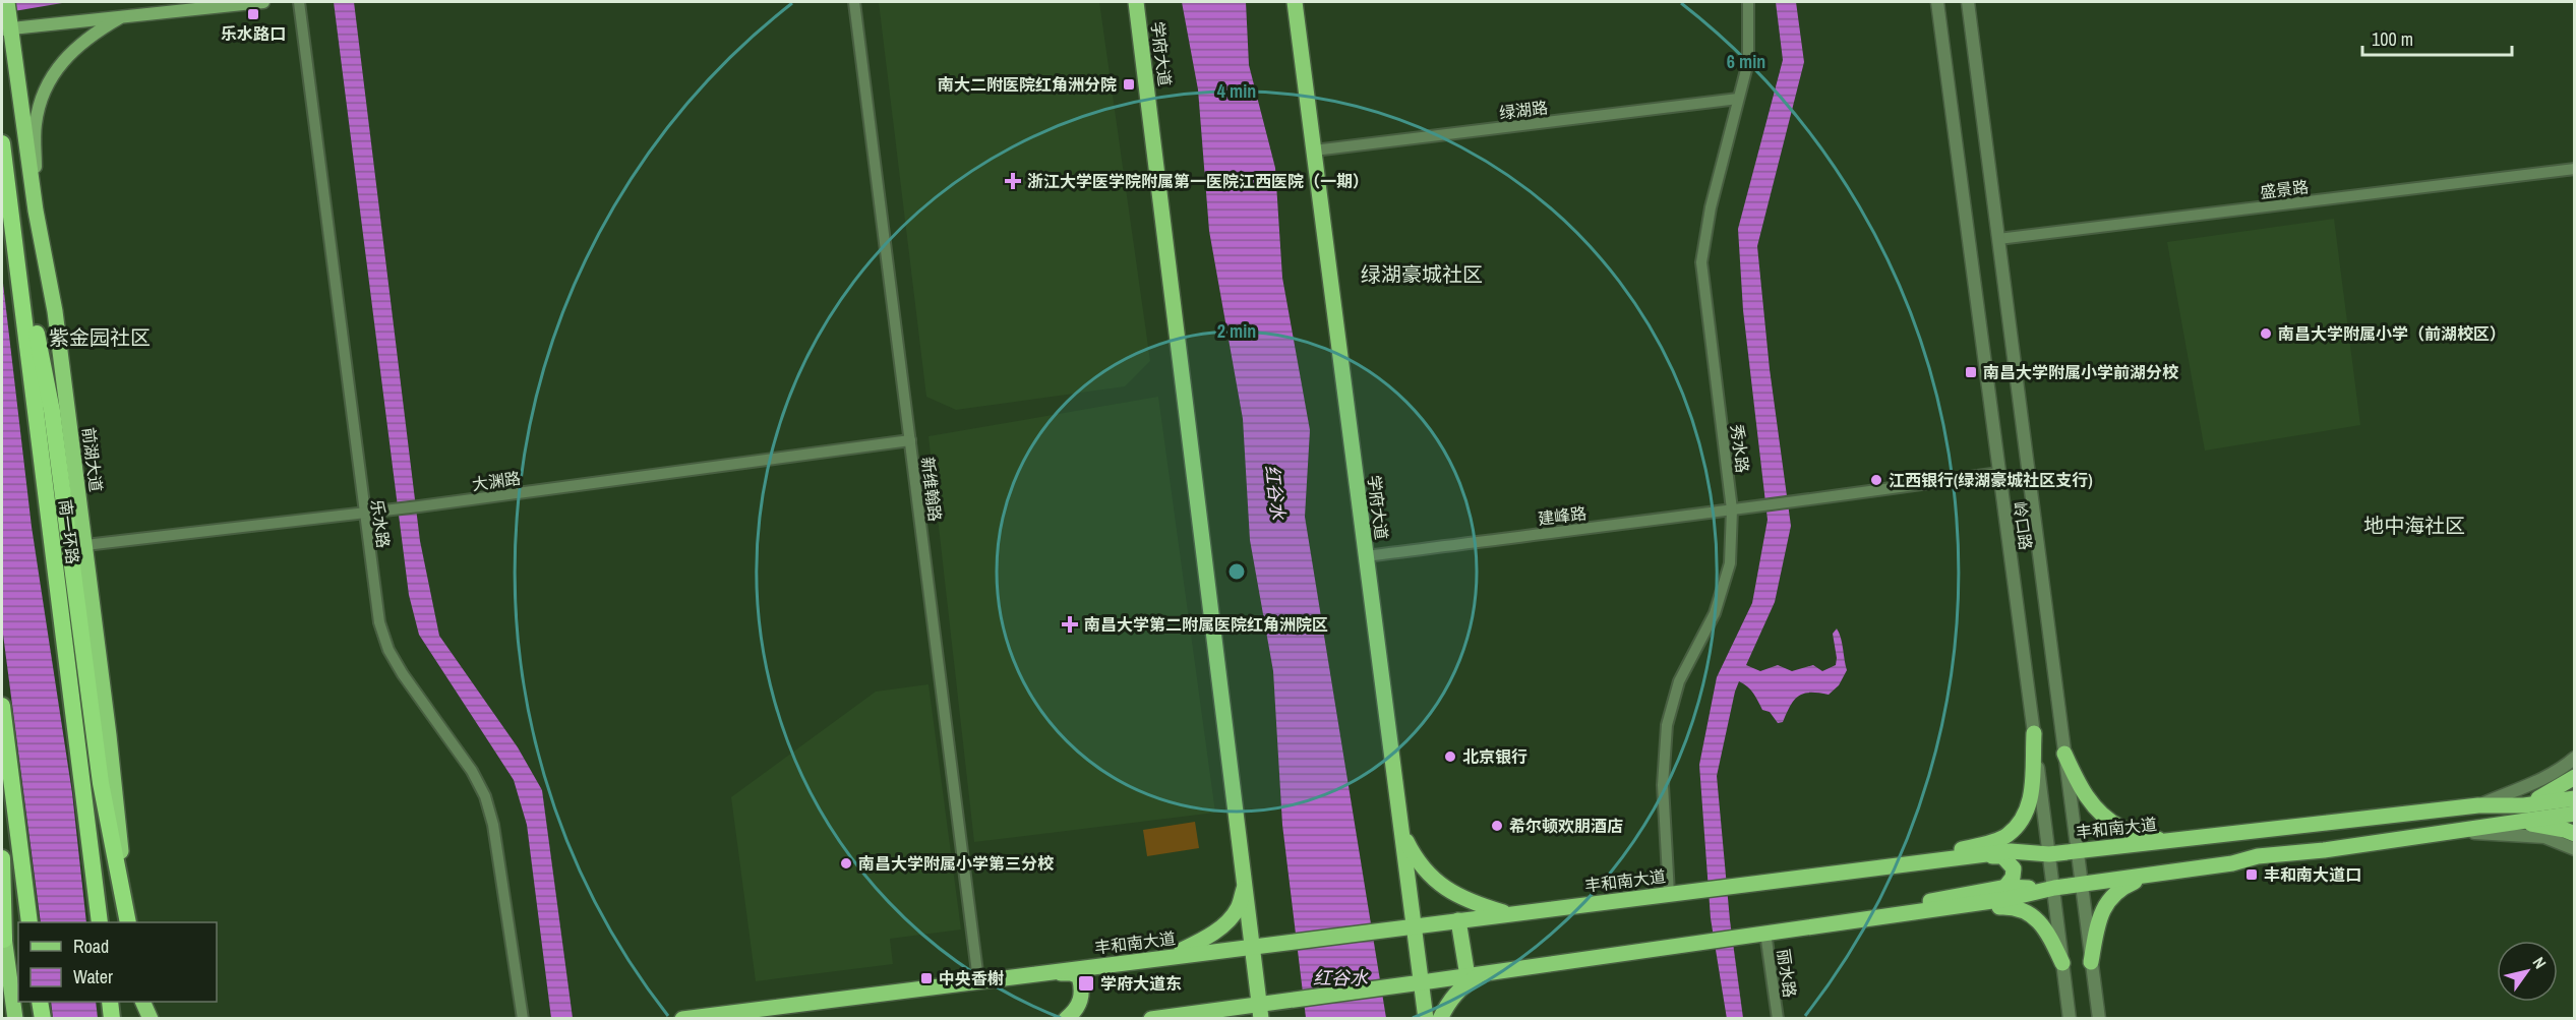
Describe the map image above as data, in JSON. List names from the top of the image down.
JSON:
{
  "streets": {
    "highway": ["南一环路"],
    "main road": ["学府大道", "前湖大道", "丰和南大道"],
    "street": [
      "绿湖路",
      "盛景路",
      "秀水路",
      "大渊路",
      "新维翰路",
      "建峰路",
      "乐水路",
      "岭口路",
      "丽水路"
    ]
  },
  "crossings": [
    ["学府大道", "绿湖路"],
    ["学府大道", "建峰路"],
    ["学府大道", "丰和南大道"],
    ["绿湖路", "秀水路"],
    ["盛景路", "岭口路"],
    ["秀水路", "建峰路"],
    ["秀水路", "丰和南大道"],
    ["前湖大道", "大渊路"],
    ["大渊路", "新维翰路"],
    ["大渊路", "乐水路"],
    ["新维翰路", "丰和南大道"],
    ["建峰路", "岭口路"],
    ["岭口路", "丰和南大道"]
  ],
  "districts": ["绿湖豪城社区", "紫金园社区", "地中海社区"],
  "water": ["红谷水"],
  "places": {
    "transit": [
      "乐水路口",
      "南大二附医院红角洲分院",
      "南昌大学附属小学前湖分校",
      "丰和南大道口",
      "中央香榭",
      "学府大道东"
    ],
    "health": ["浙江大学医学院附属第一医院江西医院（一期）", "南昌大学第二附属医院红角洲院区"],
    "other": [
      "南昌大学附属小学（前湖校区）",
      "江西银行(绿湖豪城社区支行)",
      "北京银行",
      "希尔顿欢朋酒店",
      "南昌大学附属小学第三分校"
    ]
  },
  "legend": ["Road", "Water"],
  "scale_bar": "100 m",
  "north": "top right",
  "rings": ["6 min", "4 min", "2 min"]
}
